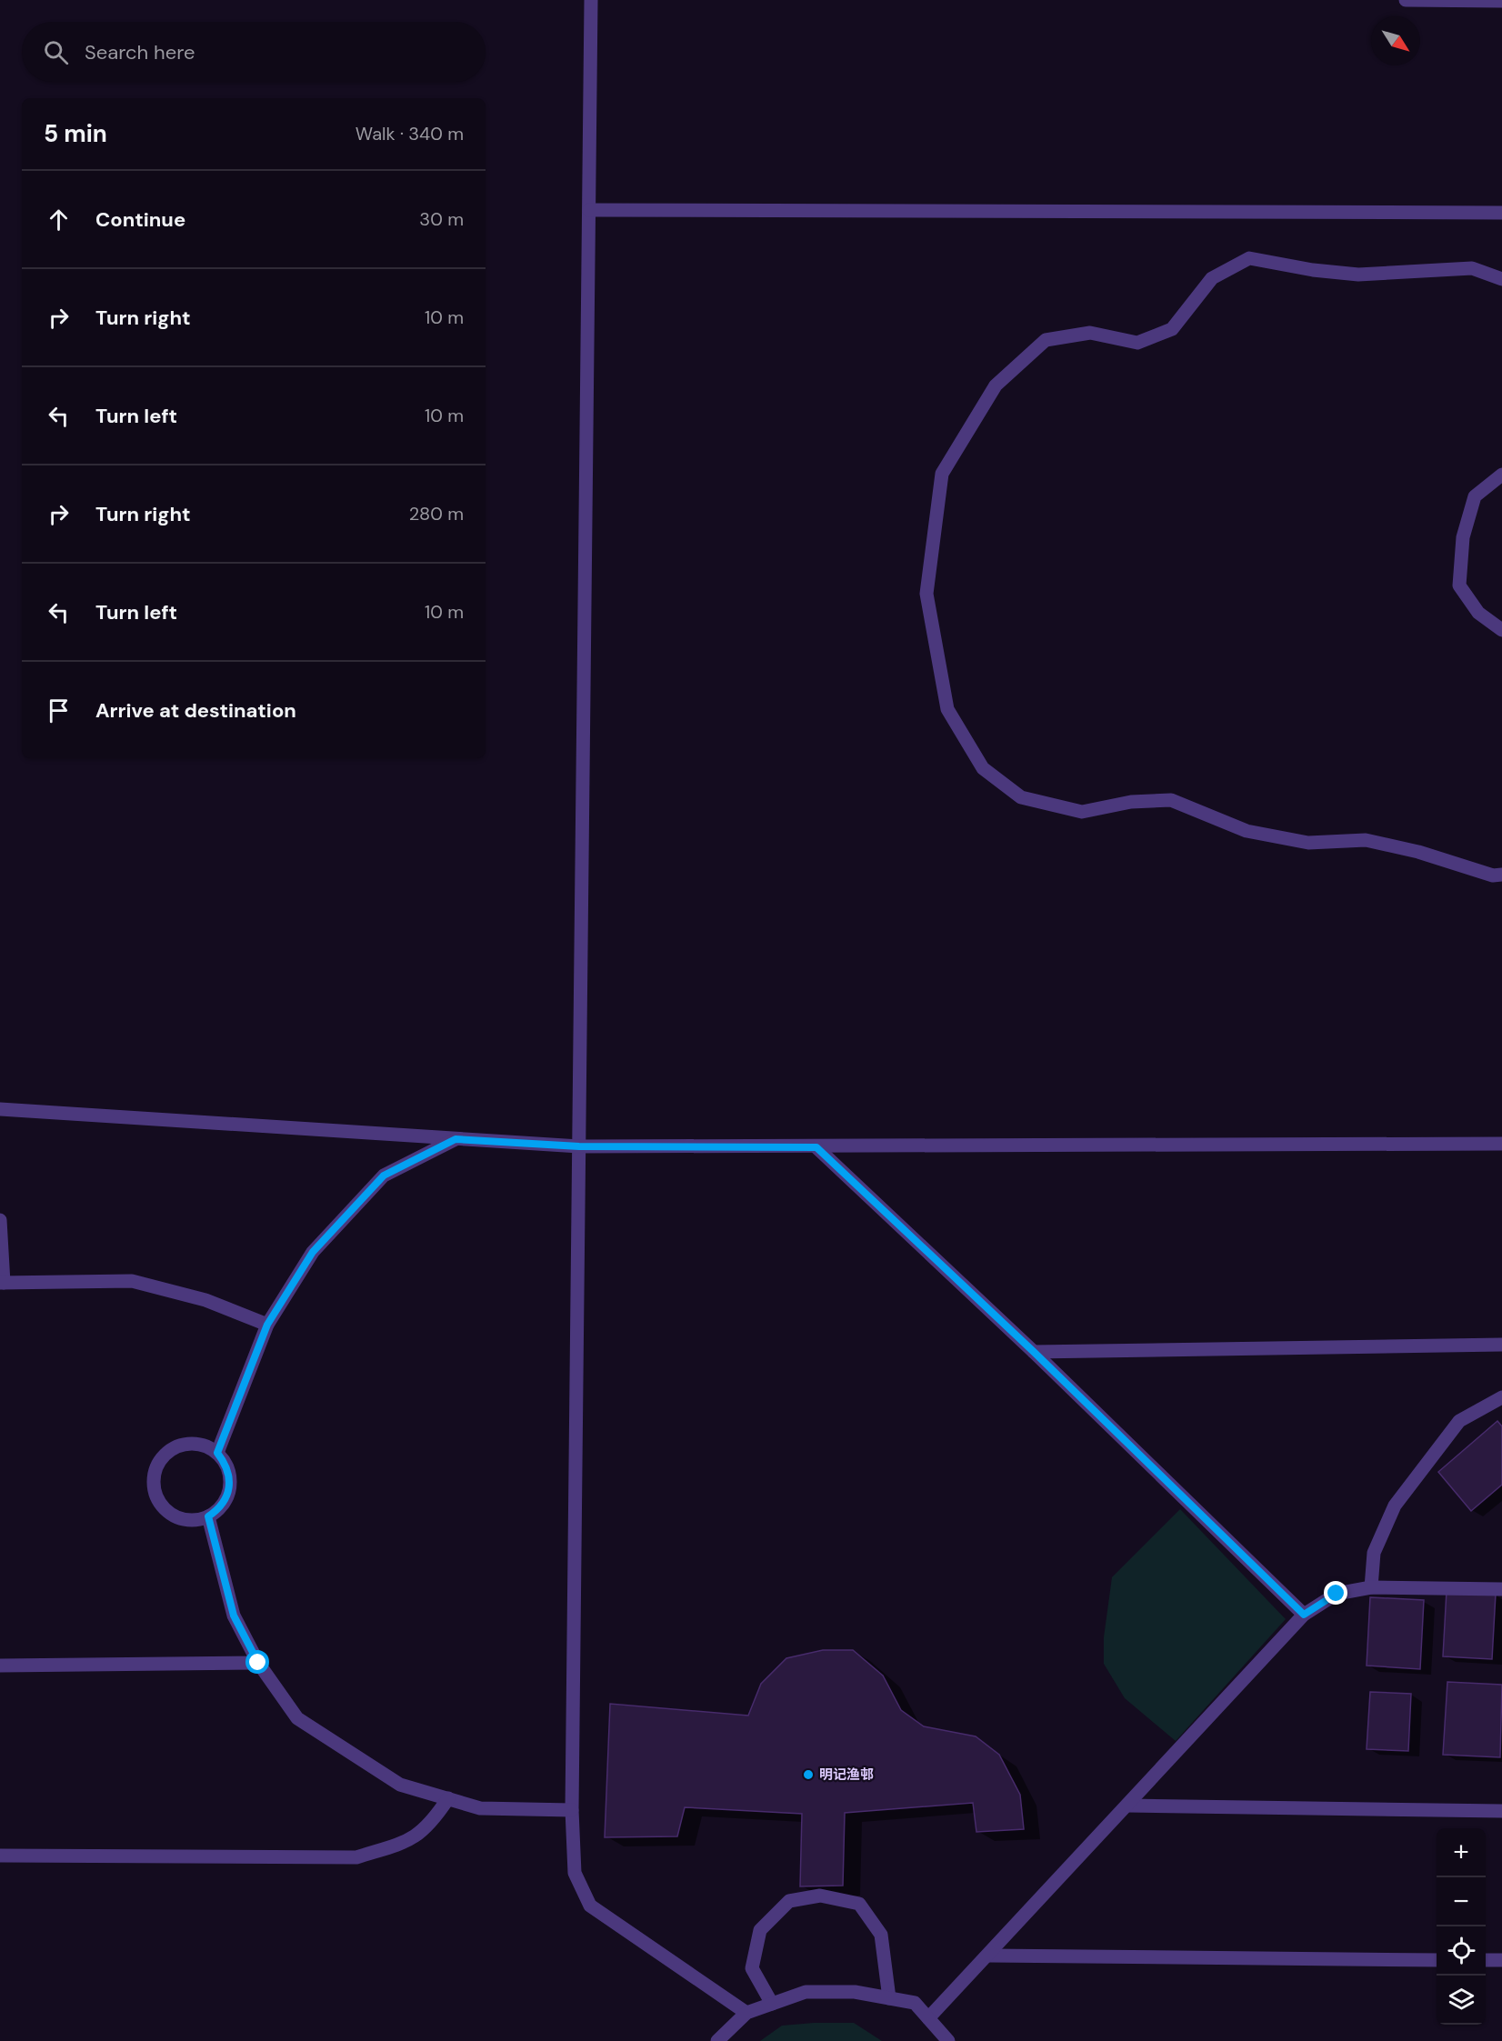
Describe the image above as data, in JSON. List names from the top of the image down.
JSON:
{
  "places": ["明记渔邨"],
  "north": "bottom right",
  "page": {
    "search": "Search here",
    "heading": ["5 min", "Walk · 340 m"],
    "list": [
      ["Continue", "30 m"],
      ["Turn right", "10 m"],
      ["Turn left", "10 m"],
      ["Turn right", "280 m"],
      ["Turn left", "10 m"],
      "Arrive at destination"
    ],
    "map_buttons": ["+", "−"]
  }
}
